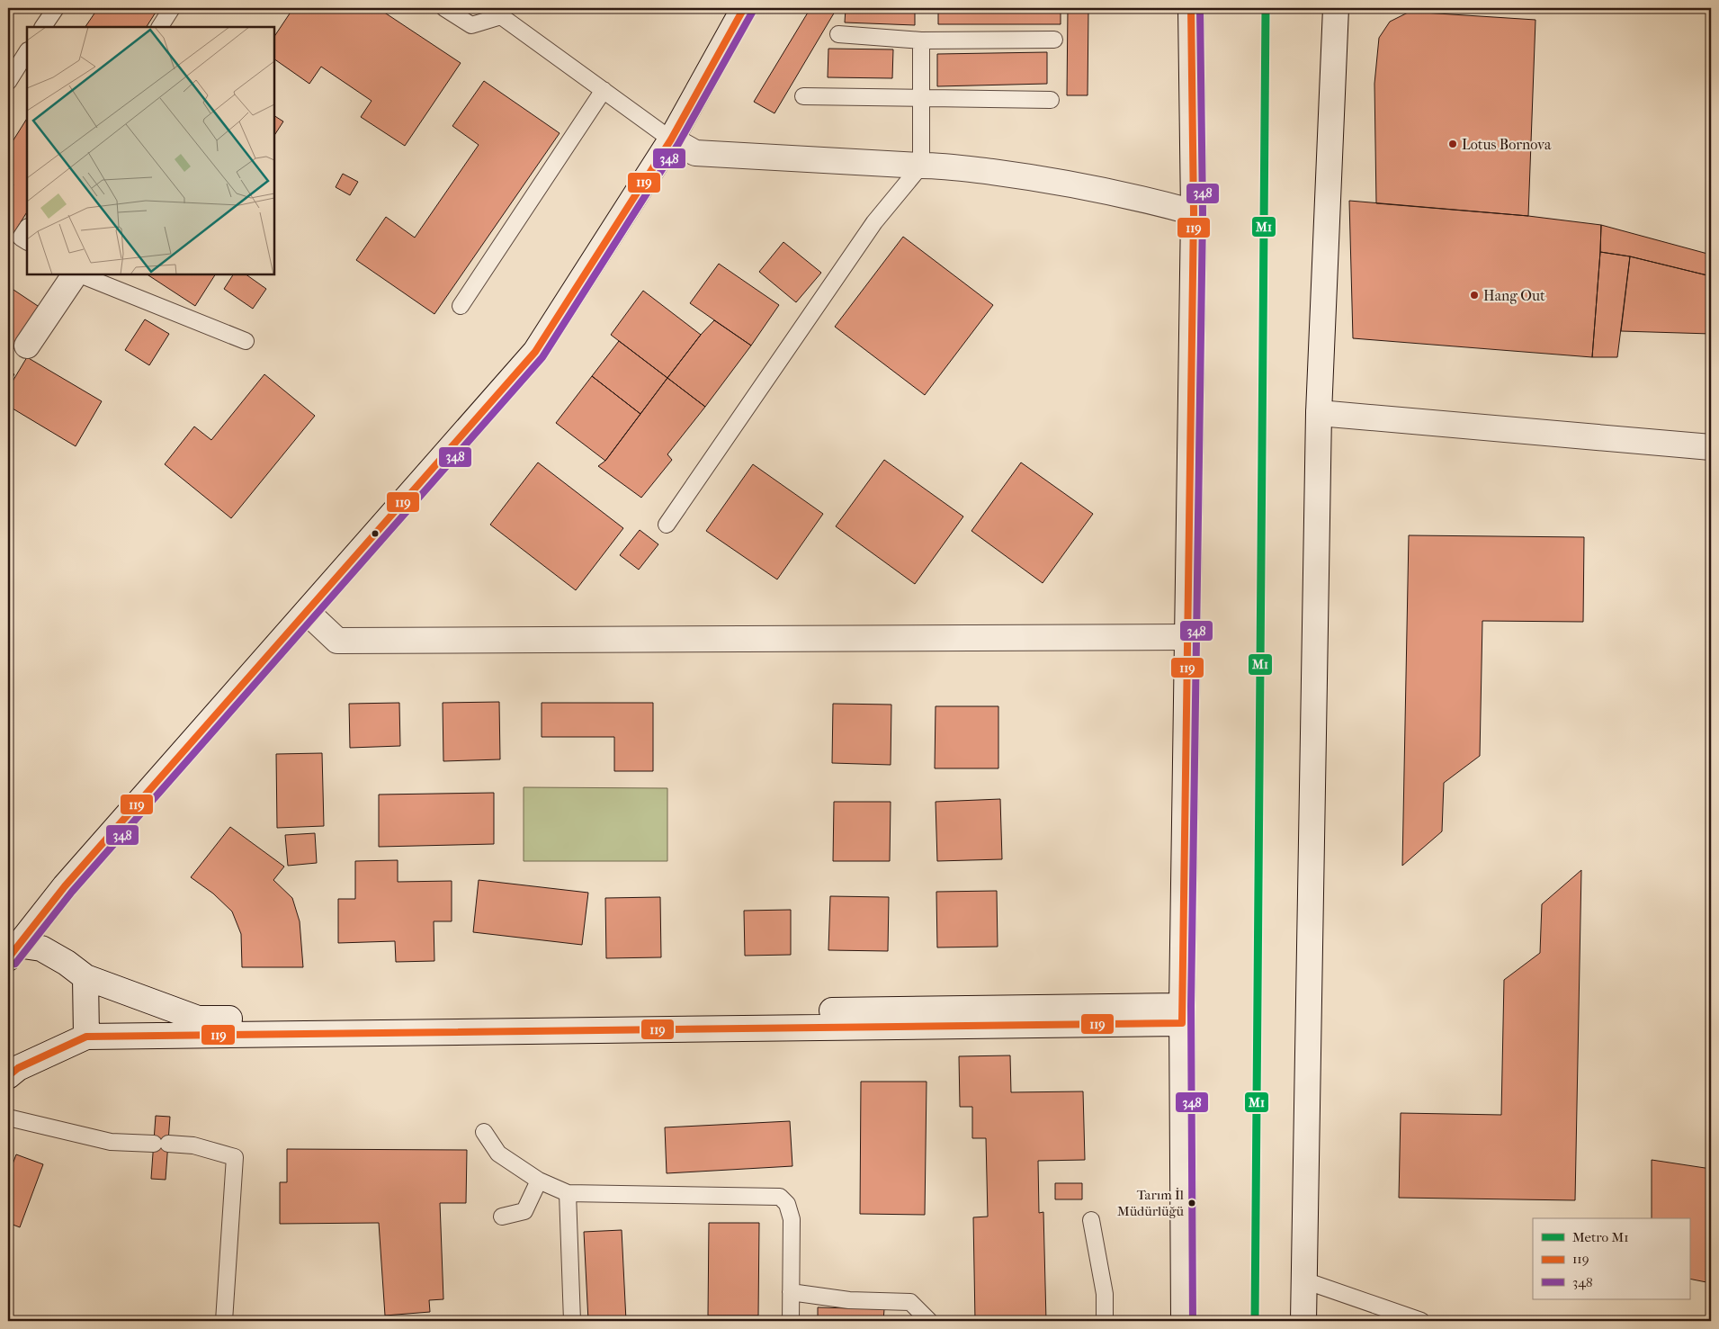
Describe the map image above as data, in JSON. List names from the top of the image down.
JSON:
{
  "places": ["Lotus Bornova", "Hang Out", "Tarım İl Müdürlüğü"],
  "lines": ["metro line M1", "transit line 119", "transit line 348"],
  "legend": ["Metro M1", "119", "348"]
}
